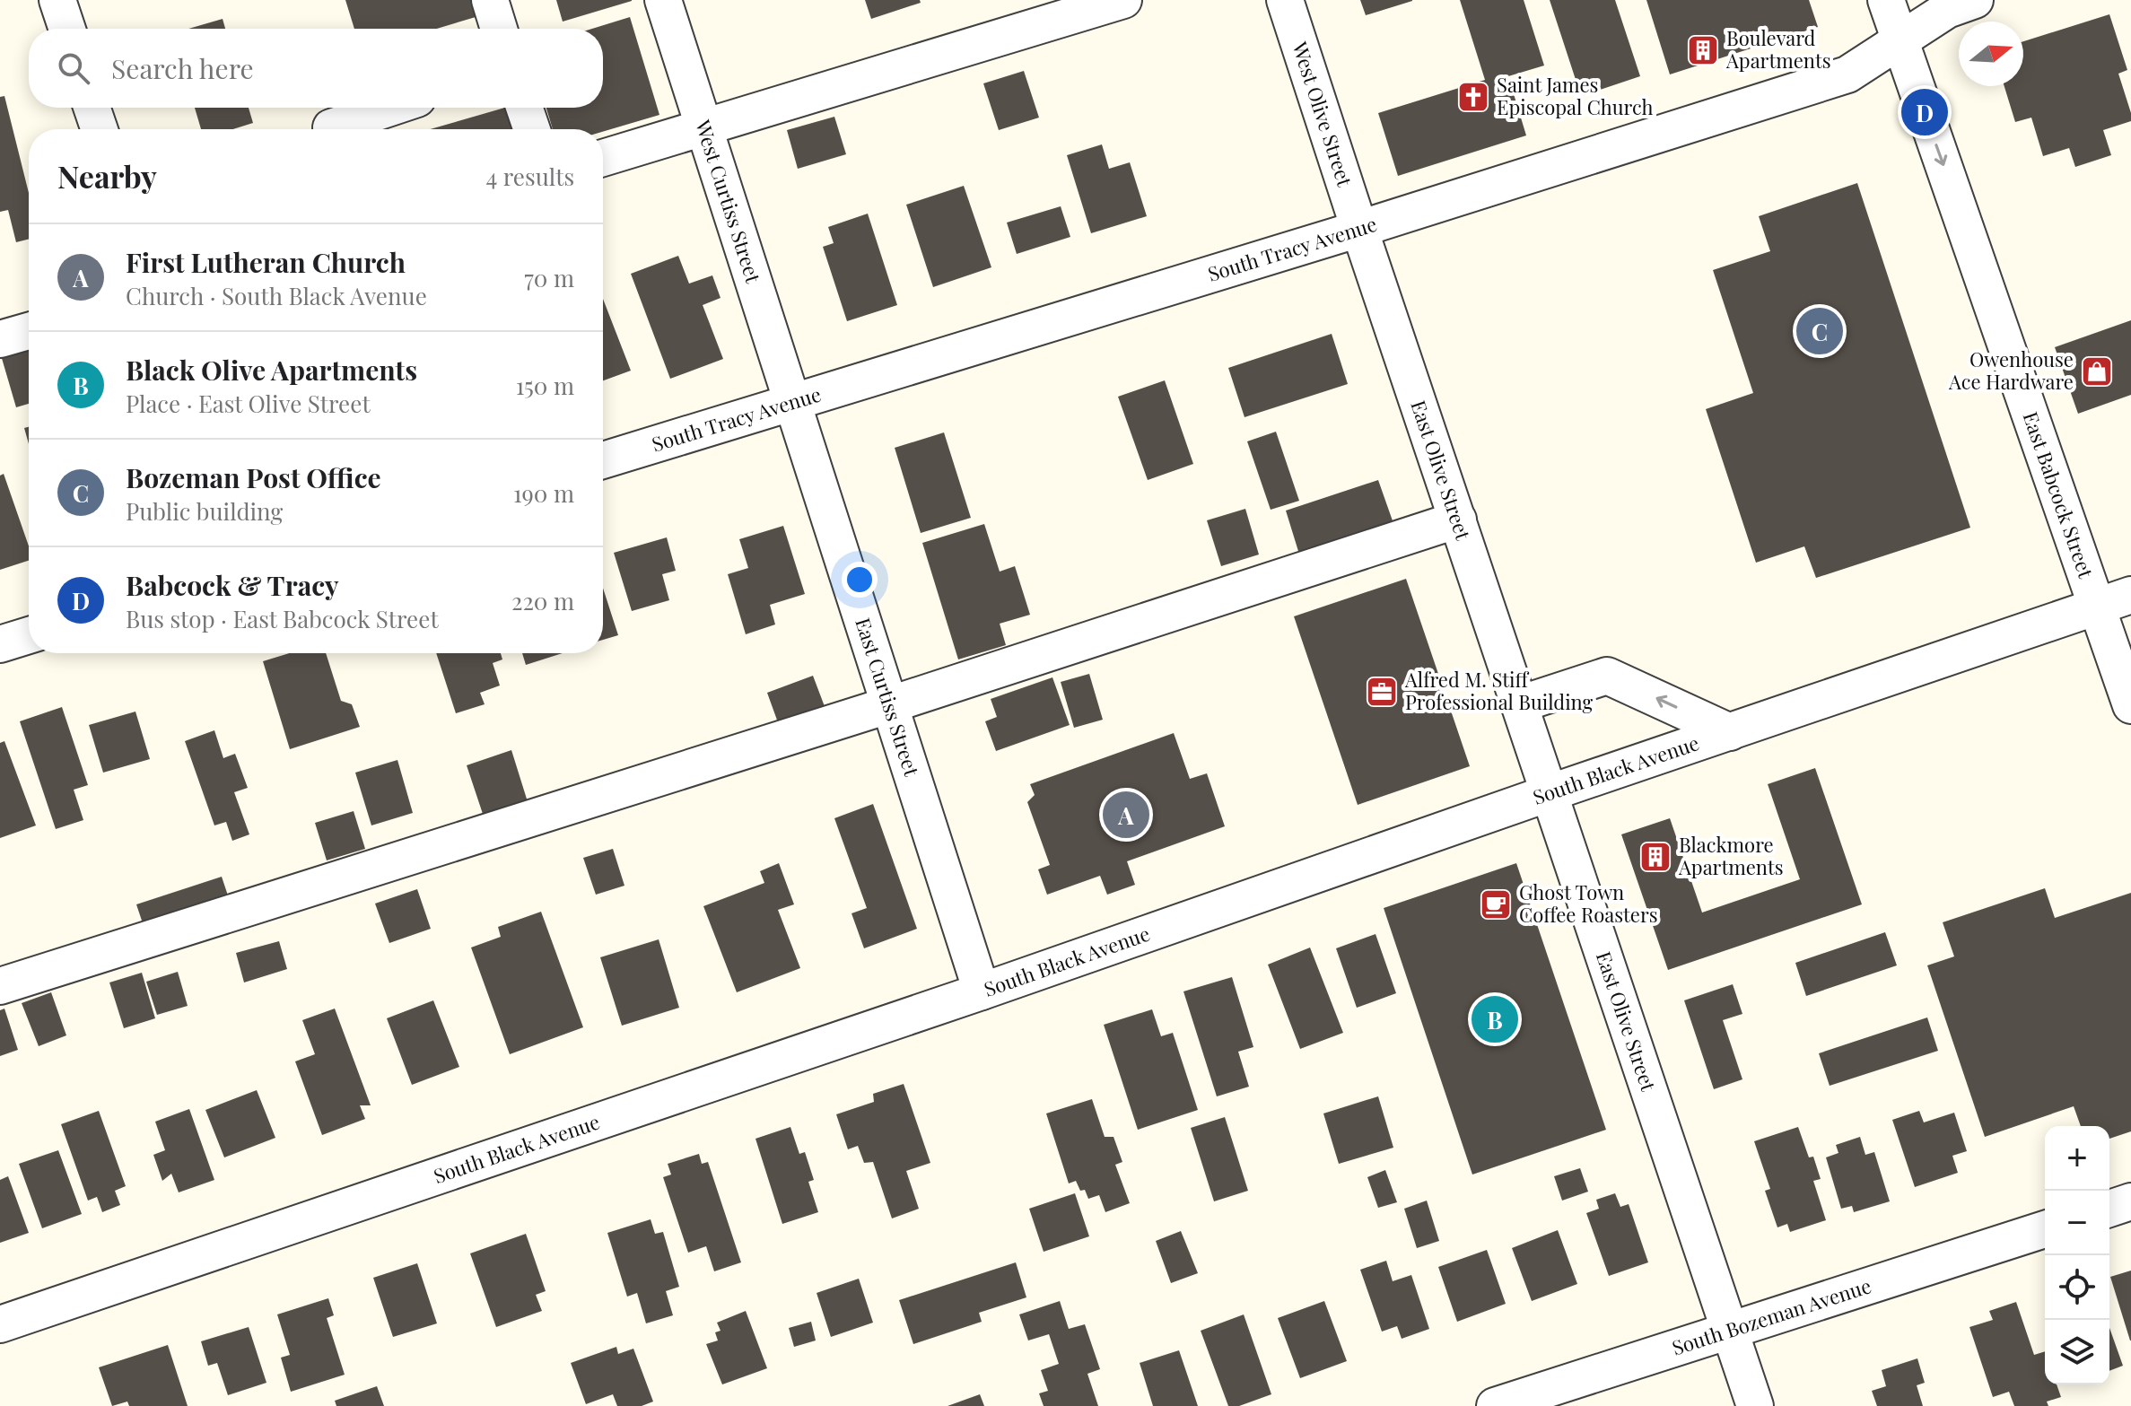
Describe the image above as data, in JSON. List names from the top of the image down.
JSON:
{
  "streets": {
    "street": [
      "West Olive Street",
      "West Curtiss Street",
      "South Tracy Avenue",
      "East Olive Street",
      "East Babcock Street",
      "East Curtiss Street",
      "South Black Avenue",
      "South Bozeman Avenue"
    ]
  },
  "crossings": [
    ["West Olive Street", "South Tracy Avenue"],
    ["West Olive Street", "East Olive Street"],
    ["West Curtiss Street", "South Tracy Avenue"],
    ["West Curtiss Street", "East Curtiss Street"],
    ["South Tracy Avenue", "East Olive Street"],
    ["South Tracy Avenue", "East Babcock Street"],
    ["South Tracy Avenue", "East Curtiss Street"],
    ["East Olive Street", "South Black Avenue"],
    ["East Olive Street", "South Bozeman Avenue"],
    ["East Babcock Street", "South Black Avenue"],
    ["East Curtiss Street", "South Black Avenue"]
  ],
  "one_way": ["East Babcock Street"],
  "places": {
    "building": ["Boulevard Apartments", "Blackmore Apartments"],
    "church": ["Saint James Episcopal Church"],
    "shop": ["Owenhouse Ace Hardware"],
    "office": ["Alfred M. Stiff Professional Building"],
    "cafe": ["Ghost Town Coffee Roasters"]
  },
  "north": "right",
  "page": {
    "search": "Search here",
    "pins": [
      "D",
      "C",
      "A",
      "B"
    ],
    "heading": ["Nearby", "4 results"],
    "list": [
      {
        "mark": "A",
        "name": "First Lutheran Church",
        "note": "Church · South Black Avenue",
        "value": "70 m"
      },
      {
        "mark": "B",
        "name": "Black Olive Apartments",
        "note": "Place · East Olive Street",
        "value": "150 m"
      },
      {
        "mark": "C",
        "name": "Bozeman Post Office",
        "note": "Public building",
        "value": "190 m"
      },
      {
        "mark": "D",
        "name": "Babcock & Tracy",
        "note": "Bus stop · East Babcock Street",
        "value": "220 m"
      }
    ],
    "map_buttons": ["+", "−"]
  }
}
